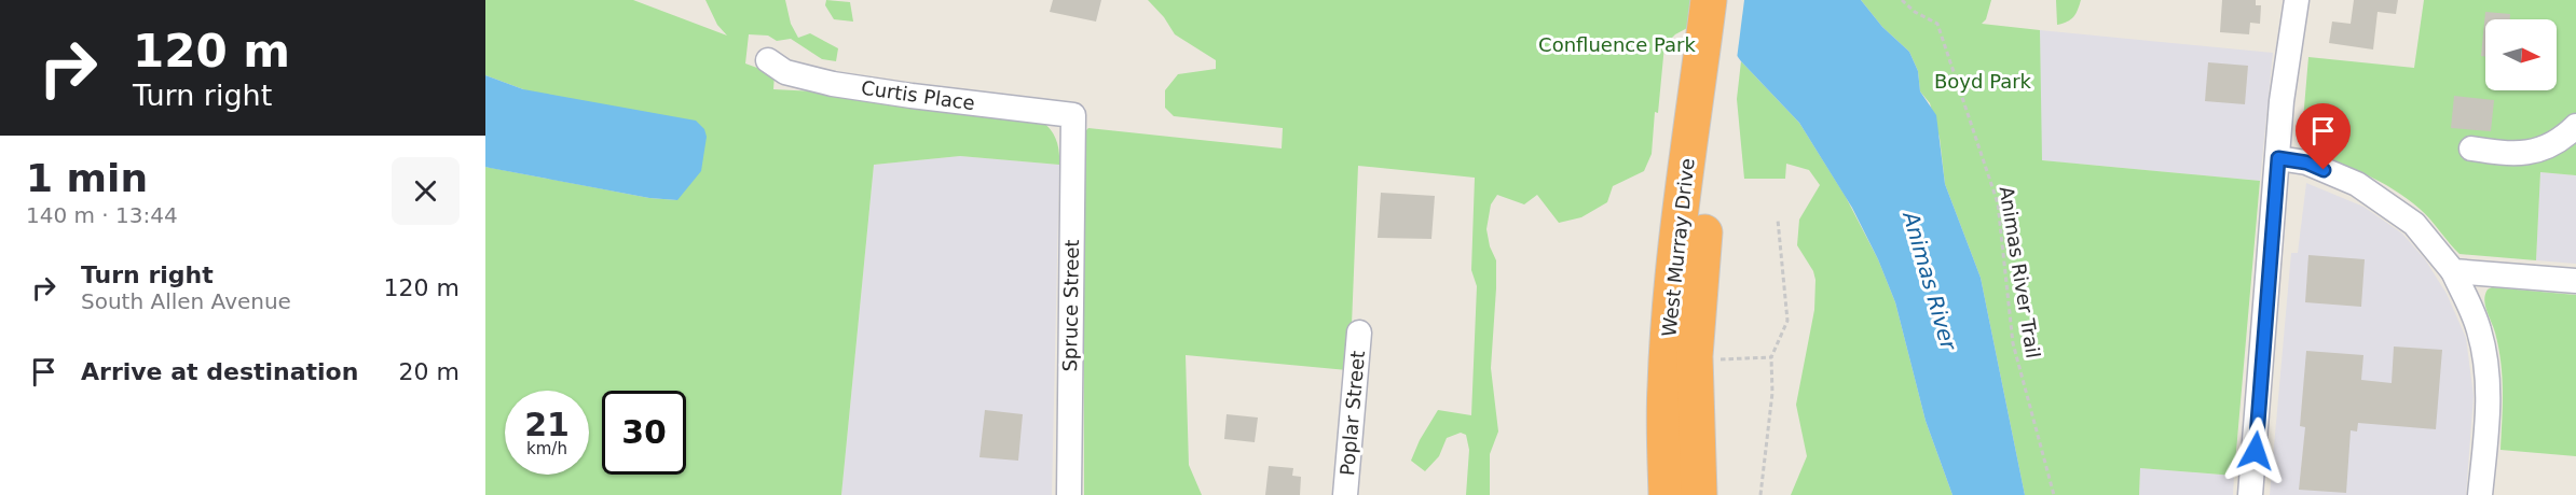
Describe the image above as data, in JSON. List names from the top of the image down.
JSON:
{
  "streets": {
    "highway": ["West Murray Drive"],
    "street": ["Curtis Place", "Spruce Street", "Poplar Street"],
    "path": ["Animas River Trail"]
  },
  "crossings": [
    ["Curtis Place", "Spruce Street"]
  ],
  "water": ["Animas River"],
  "parks": ["Confluence Park", "Boyd Park"],
  "north": "right",
  "page": {
    "turn": ["120 m", "Turn right"],
    "heading": ["1 min", "140 m · 13:44"],
    "list": [
      {
        "name": "Turn right",
        "note": "South Allen Avenue",
        "value": "120 m"
      },
      {
        "name": "Arrive at destination",
        "value": "20 m"
      }
    ],
    "speed": "21 km/h",
    "limit": "30"
  }
}
